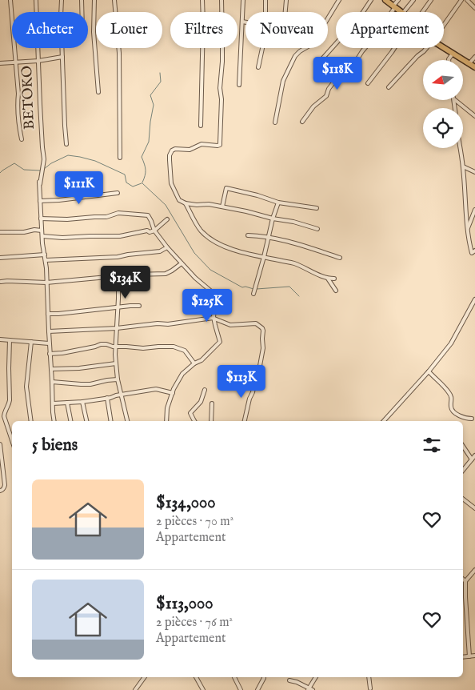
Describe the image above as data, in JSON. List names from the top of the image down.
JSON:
{
  "streets": {
    "street": ["BETOKO"]
  },
  "north": "left",
  "page": {
    "chip": [
      "Acheter",
      "Louer",
      "Filtres",
      "Nouveau",
      "Appartement"
    ],
    "price": [
      "$118K",
      "$111K",
      "$134K",
      "$125K",
      "$113K"
    ],
    "heading": "5 biens",
    "list": [
      {
        "name": "$134,000",
        "note": "2 pièces · 70 m² · Appartement"
      },
      {
        "name": "$113,000",
        "note": "2 pièces · 76 m² · Appartement"
      }
    ]
  }
}
